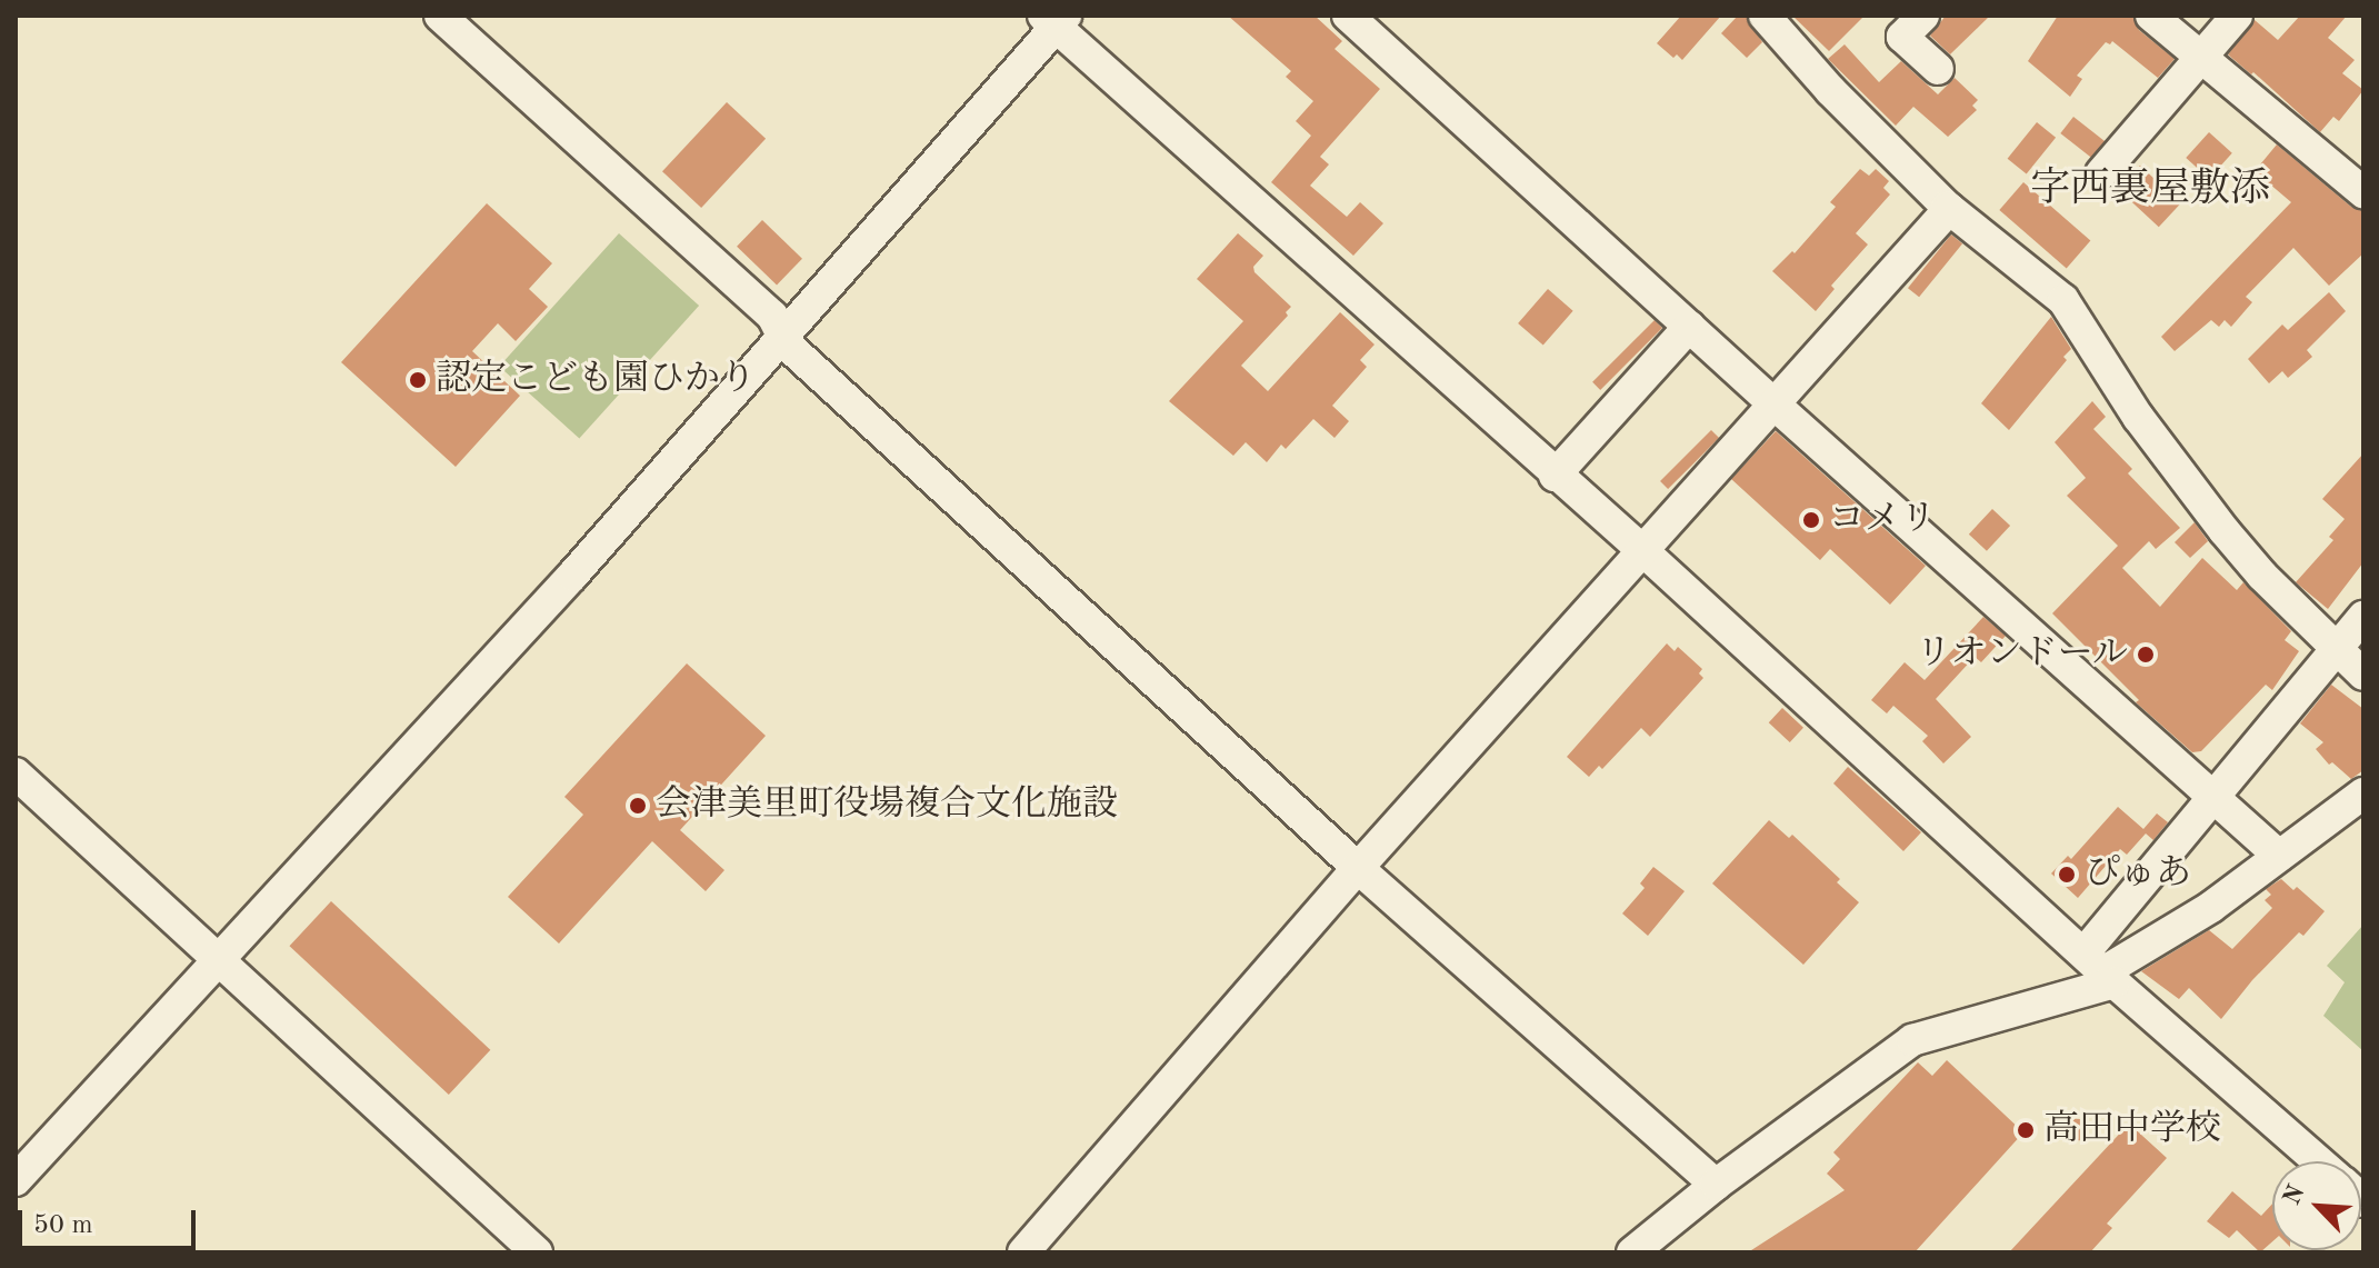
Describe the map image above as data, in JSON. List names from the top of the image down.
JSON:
{
  "districts": ["字西裏屋敷添"],
  "places": [
    "認定こども園ひかり",
    "コメリ",
    "リオンドール",
    "会津美里町役場複合文化施設",
    "ぴゅあ",
    "高田中学校"
  ],
  "scale_bar": "50 m",
  "north": "top left"
}
